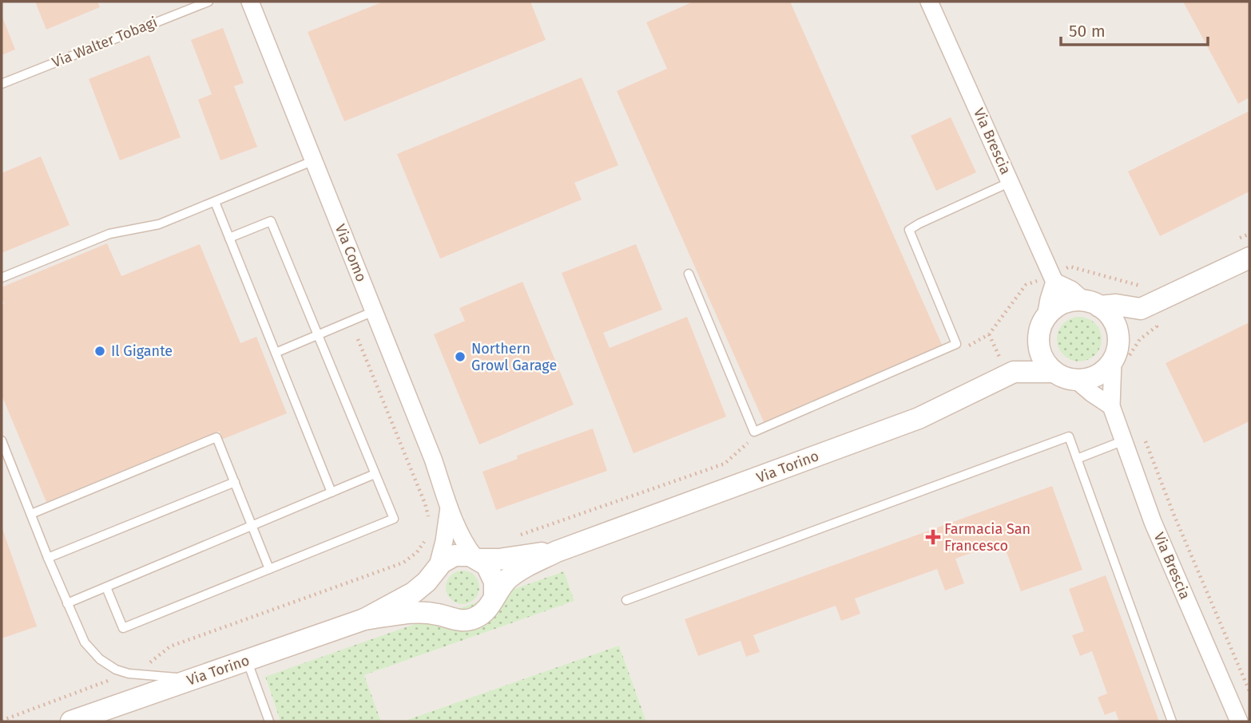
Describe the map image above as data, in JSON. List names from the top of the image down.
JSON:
{
  "streets": {
    "street": ["Via Brescia", "Via Como", "Via Torino"],
    "lane": ["Via Walter Tobagi"]
  },
  "crossings": [
    ["Via Brescia", "Via Torino"],
    ["Via Como", "Via Torino"]
  ],
  "places": {
    "other": ["Il Gigante", "Northern Growl Garage"],
    "health": ["Farmacia San Francesco"]
  },
  "scale_bar": "50 m"
}
